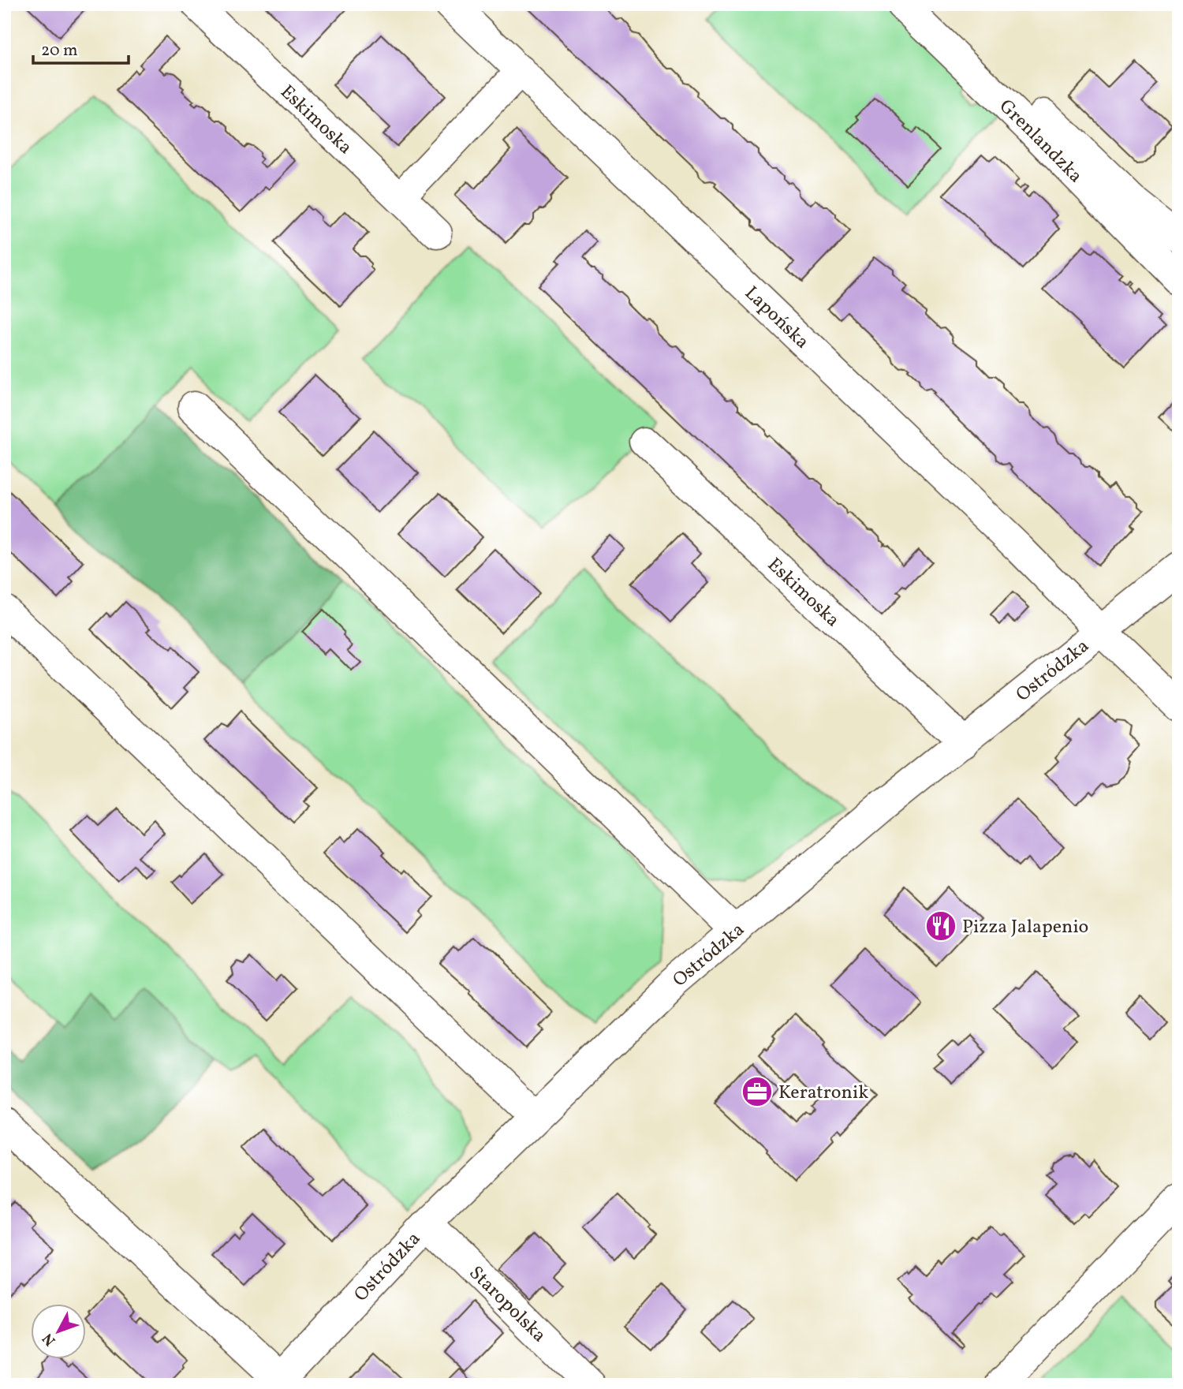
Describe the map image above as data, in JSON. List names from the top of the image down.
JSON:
{
  "streets": {
    "street": [
      "Eskimoska",
      "Grenlandzka",
      "Lapońska",
      "Ostródzka",
      "Staropolska"
    ]
  },
  "crossings": [
    ["Eskimoska", "Ostródzka"],
    ["Lapońska", "Ostródzka"],
    ["Ostródzka", "Staropolska"]
  ],
  "places": {
    "restaurant": ["Pizza Jalapenio"],
    "office": ["Keratronik"]
  },
  "scale_bar": "20 m",
  "north": "bottom left"
}
